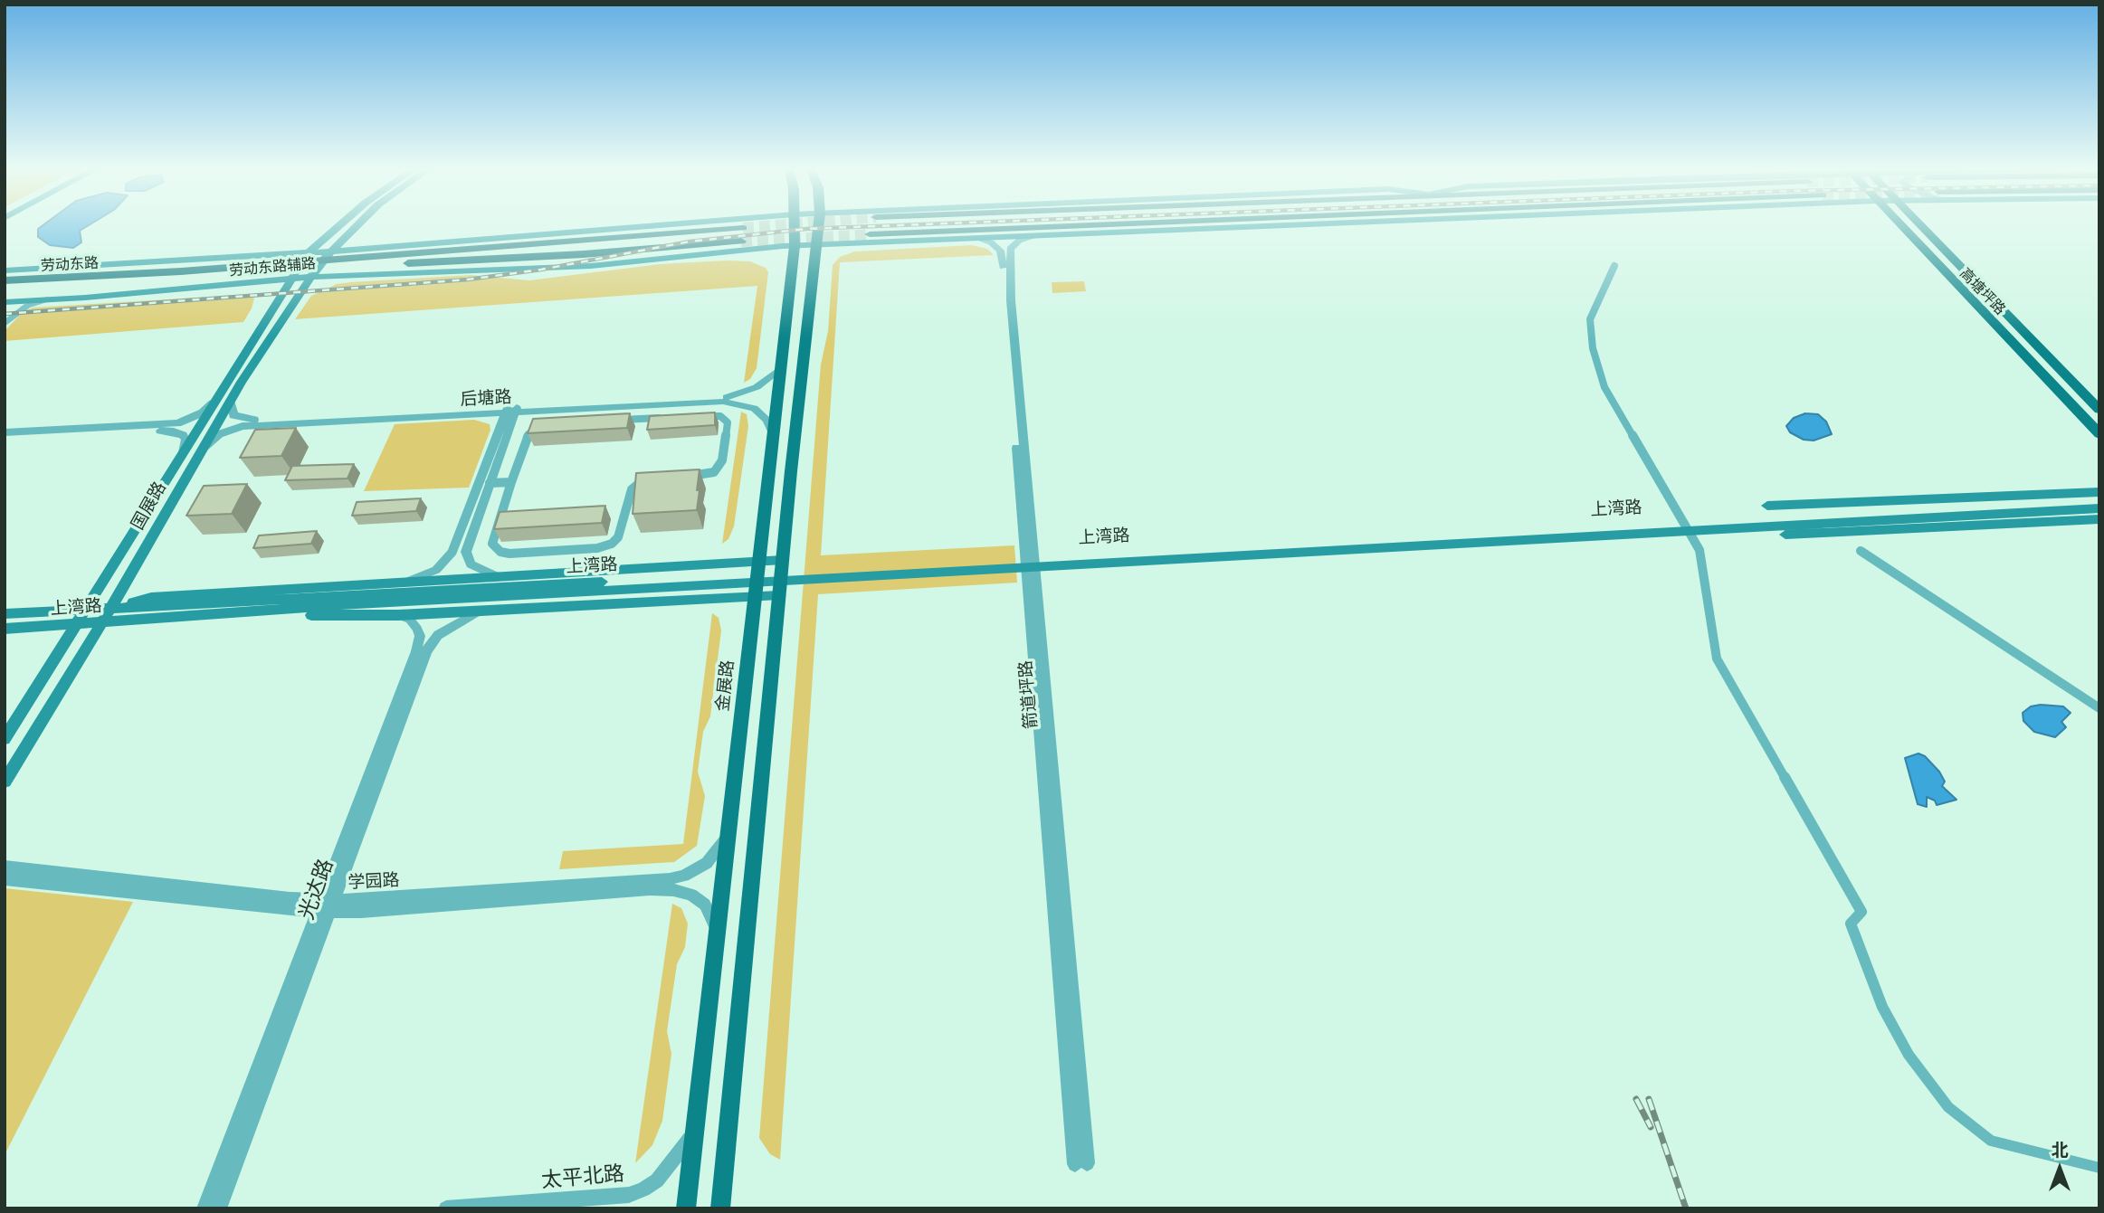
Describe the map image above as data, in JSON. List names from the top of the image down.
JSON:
{
  "streets": {
    "highway": ["劳动东路"],
    "main road": [
      "劳动东路辅路",
      "高塘坪路",
      "国展路",
      "上湾路",
      "金展路"
    ],
    "street": [
      "后塘路",
      "箭道坪路",
      "学园路",
      "光达路",
      "太平北路"
    ]
  },
  "crossings": [
    ["劳动东路", "劳动东路辅路"],
    ["劳动东路", "国展路"],
    ["劳动东路辅路", "国展路"],
    ["劳动东路辅路", "金展路"],
    ["劳动东路辅路", "箭道坪路"],
    ["后塘路", "国展路"],
    ["后塘路", "金展路"],
    ["国展路", "上湾路"],
    ["上湾路", "金展路"],
    ["上湾路", "光达路"],
    ["金展路", "学园路"],
    ["金展路", "太平北路"],
    ["学园路", "光达路"]
  ],
  "north": "top"
}
